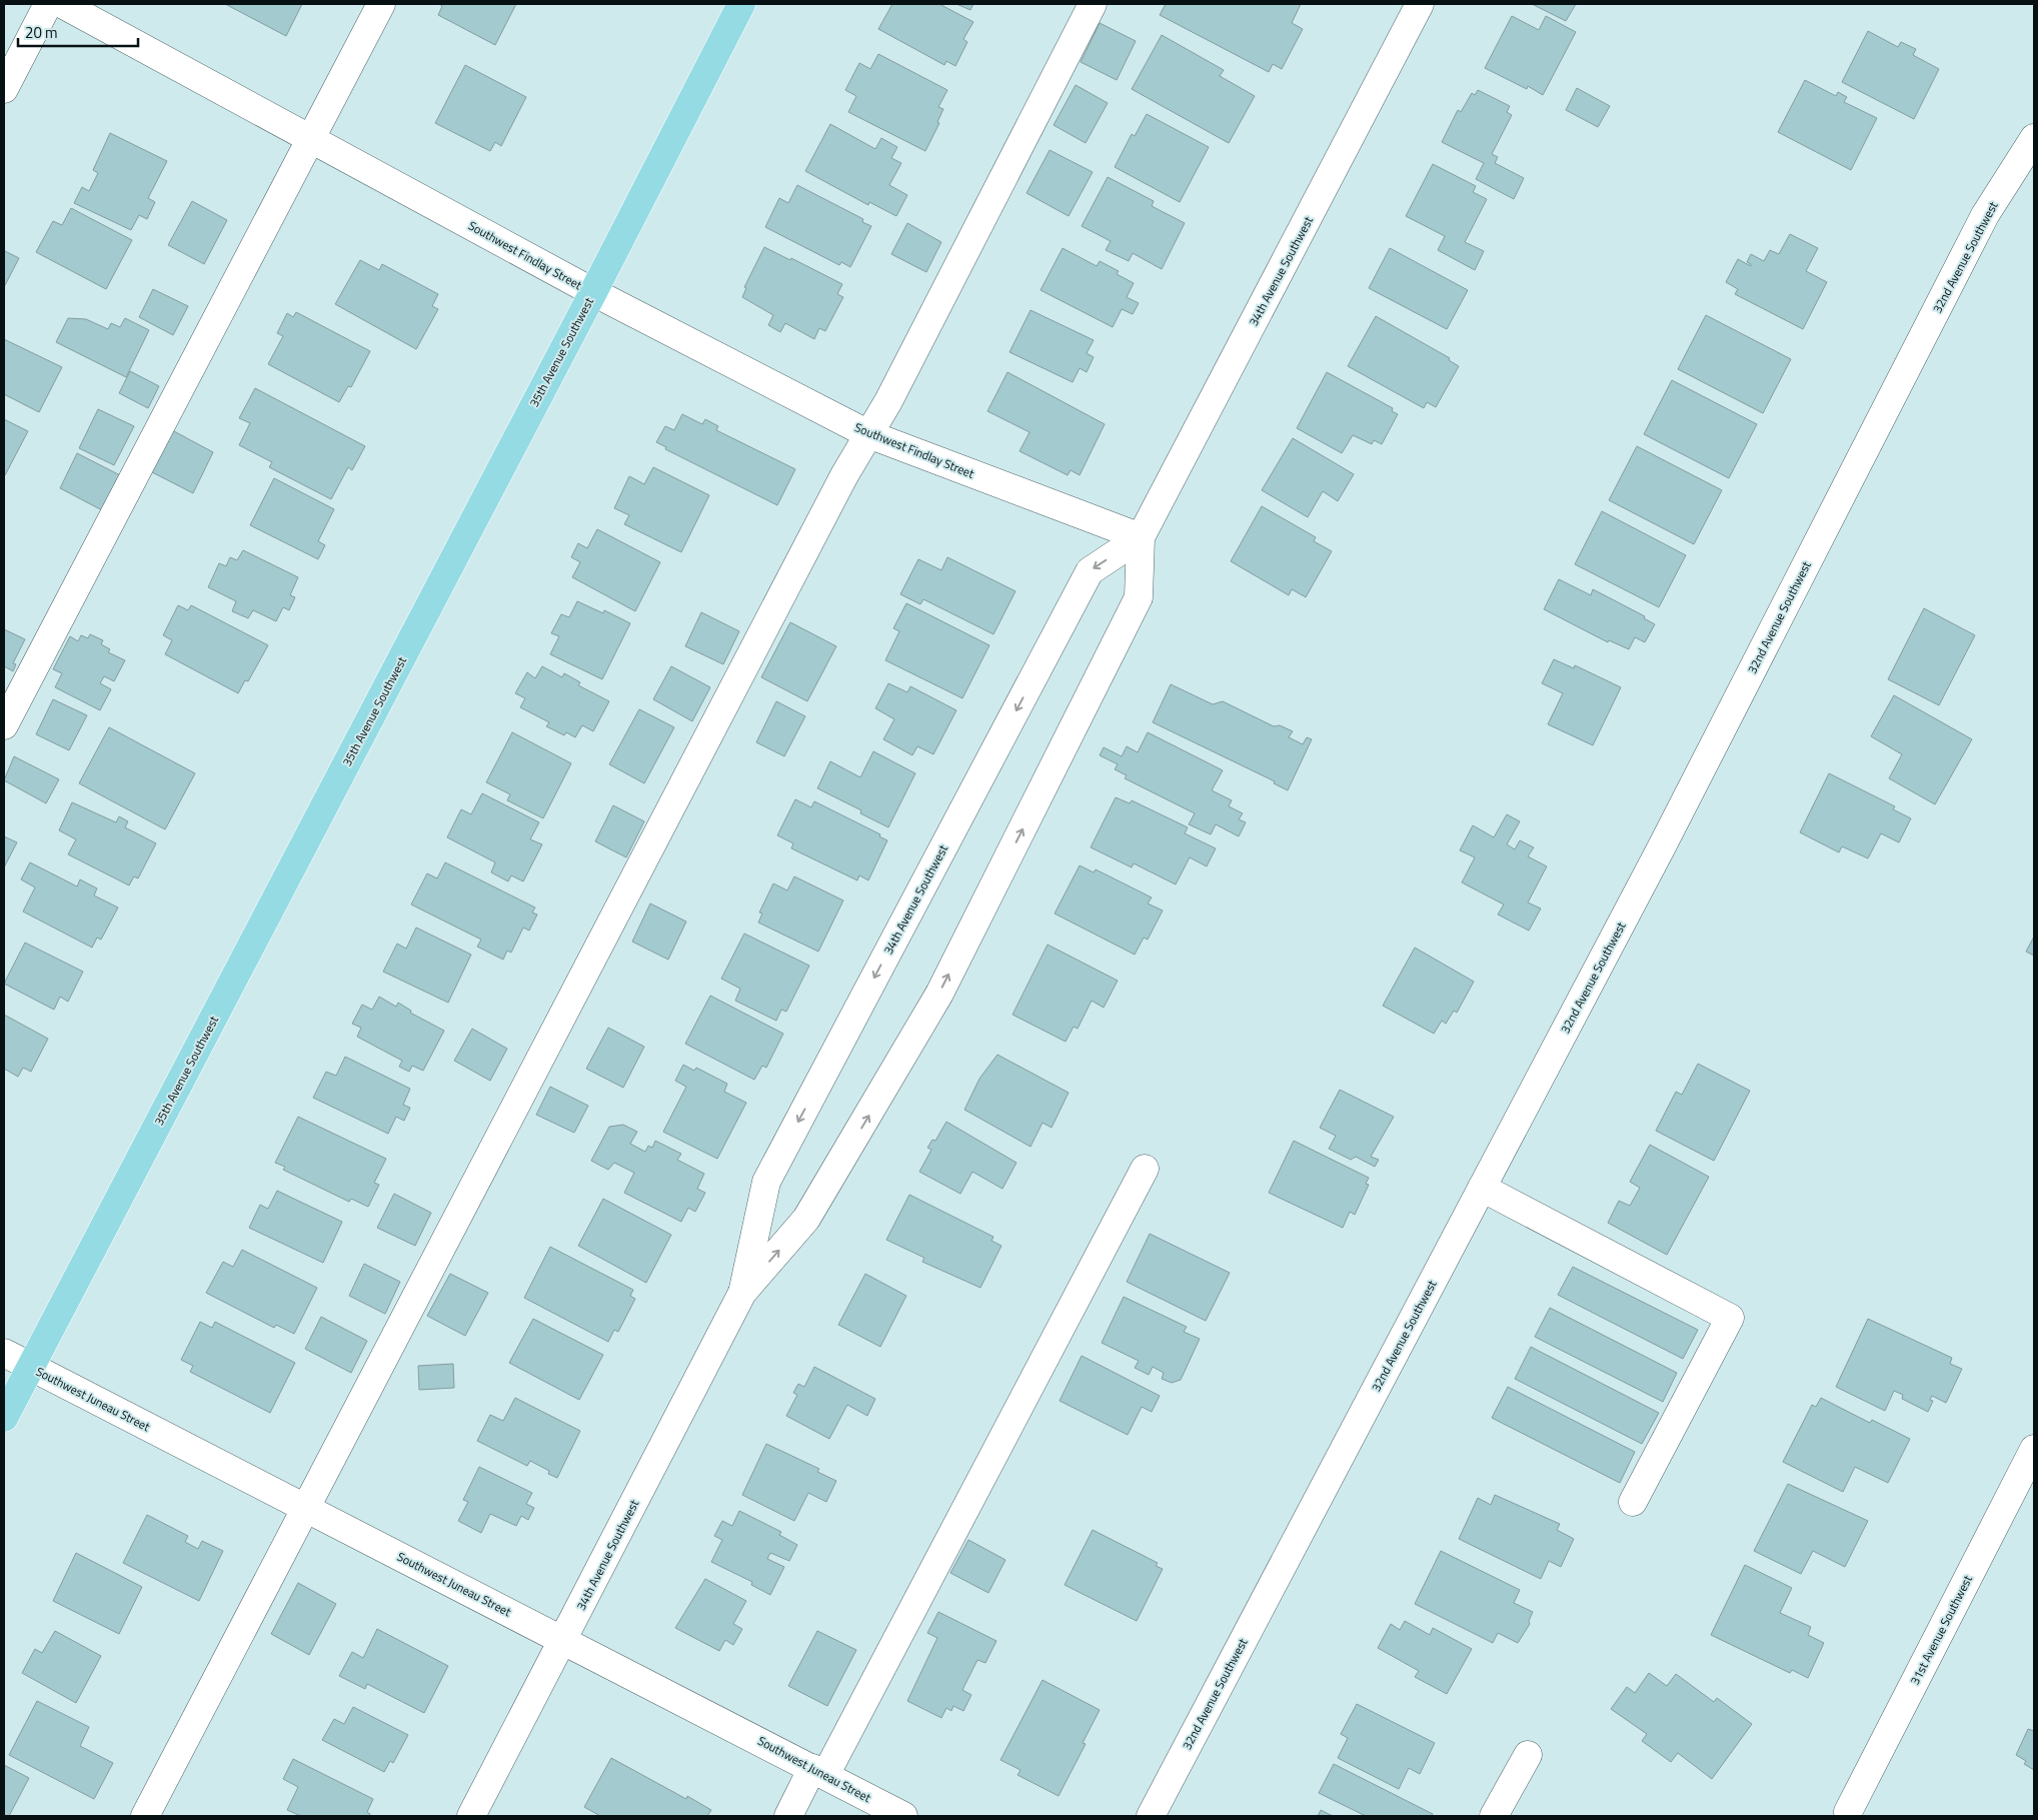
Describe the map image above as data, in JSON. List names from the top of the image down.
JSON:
{
  "streets": {
    "main road": ["35th Avenue Southwest"],
    "street": [
      "Southwest Findlay Street",
      "32nd Avenue Southwest",
      "34th Avenue Southwest",
      "Southwest Juneau Street",
      "31st Avenue Southwest"
    ]
  },
  "crossings": [
    ["Southwest Findlay Street", "34th Avenue Southwest"],
    ["Southwest Findlay Street", "35th Avenue Southwest"],
    ["34th Avenue Southwest", "Southwest Juneau Street"],
    ["35th Avenue Southwest", "Southwest Juneau Street"]
  ],
  "scale_bar": "20 m"
}
